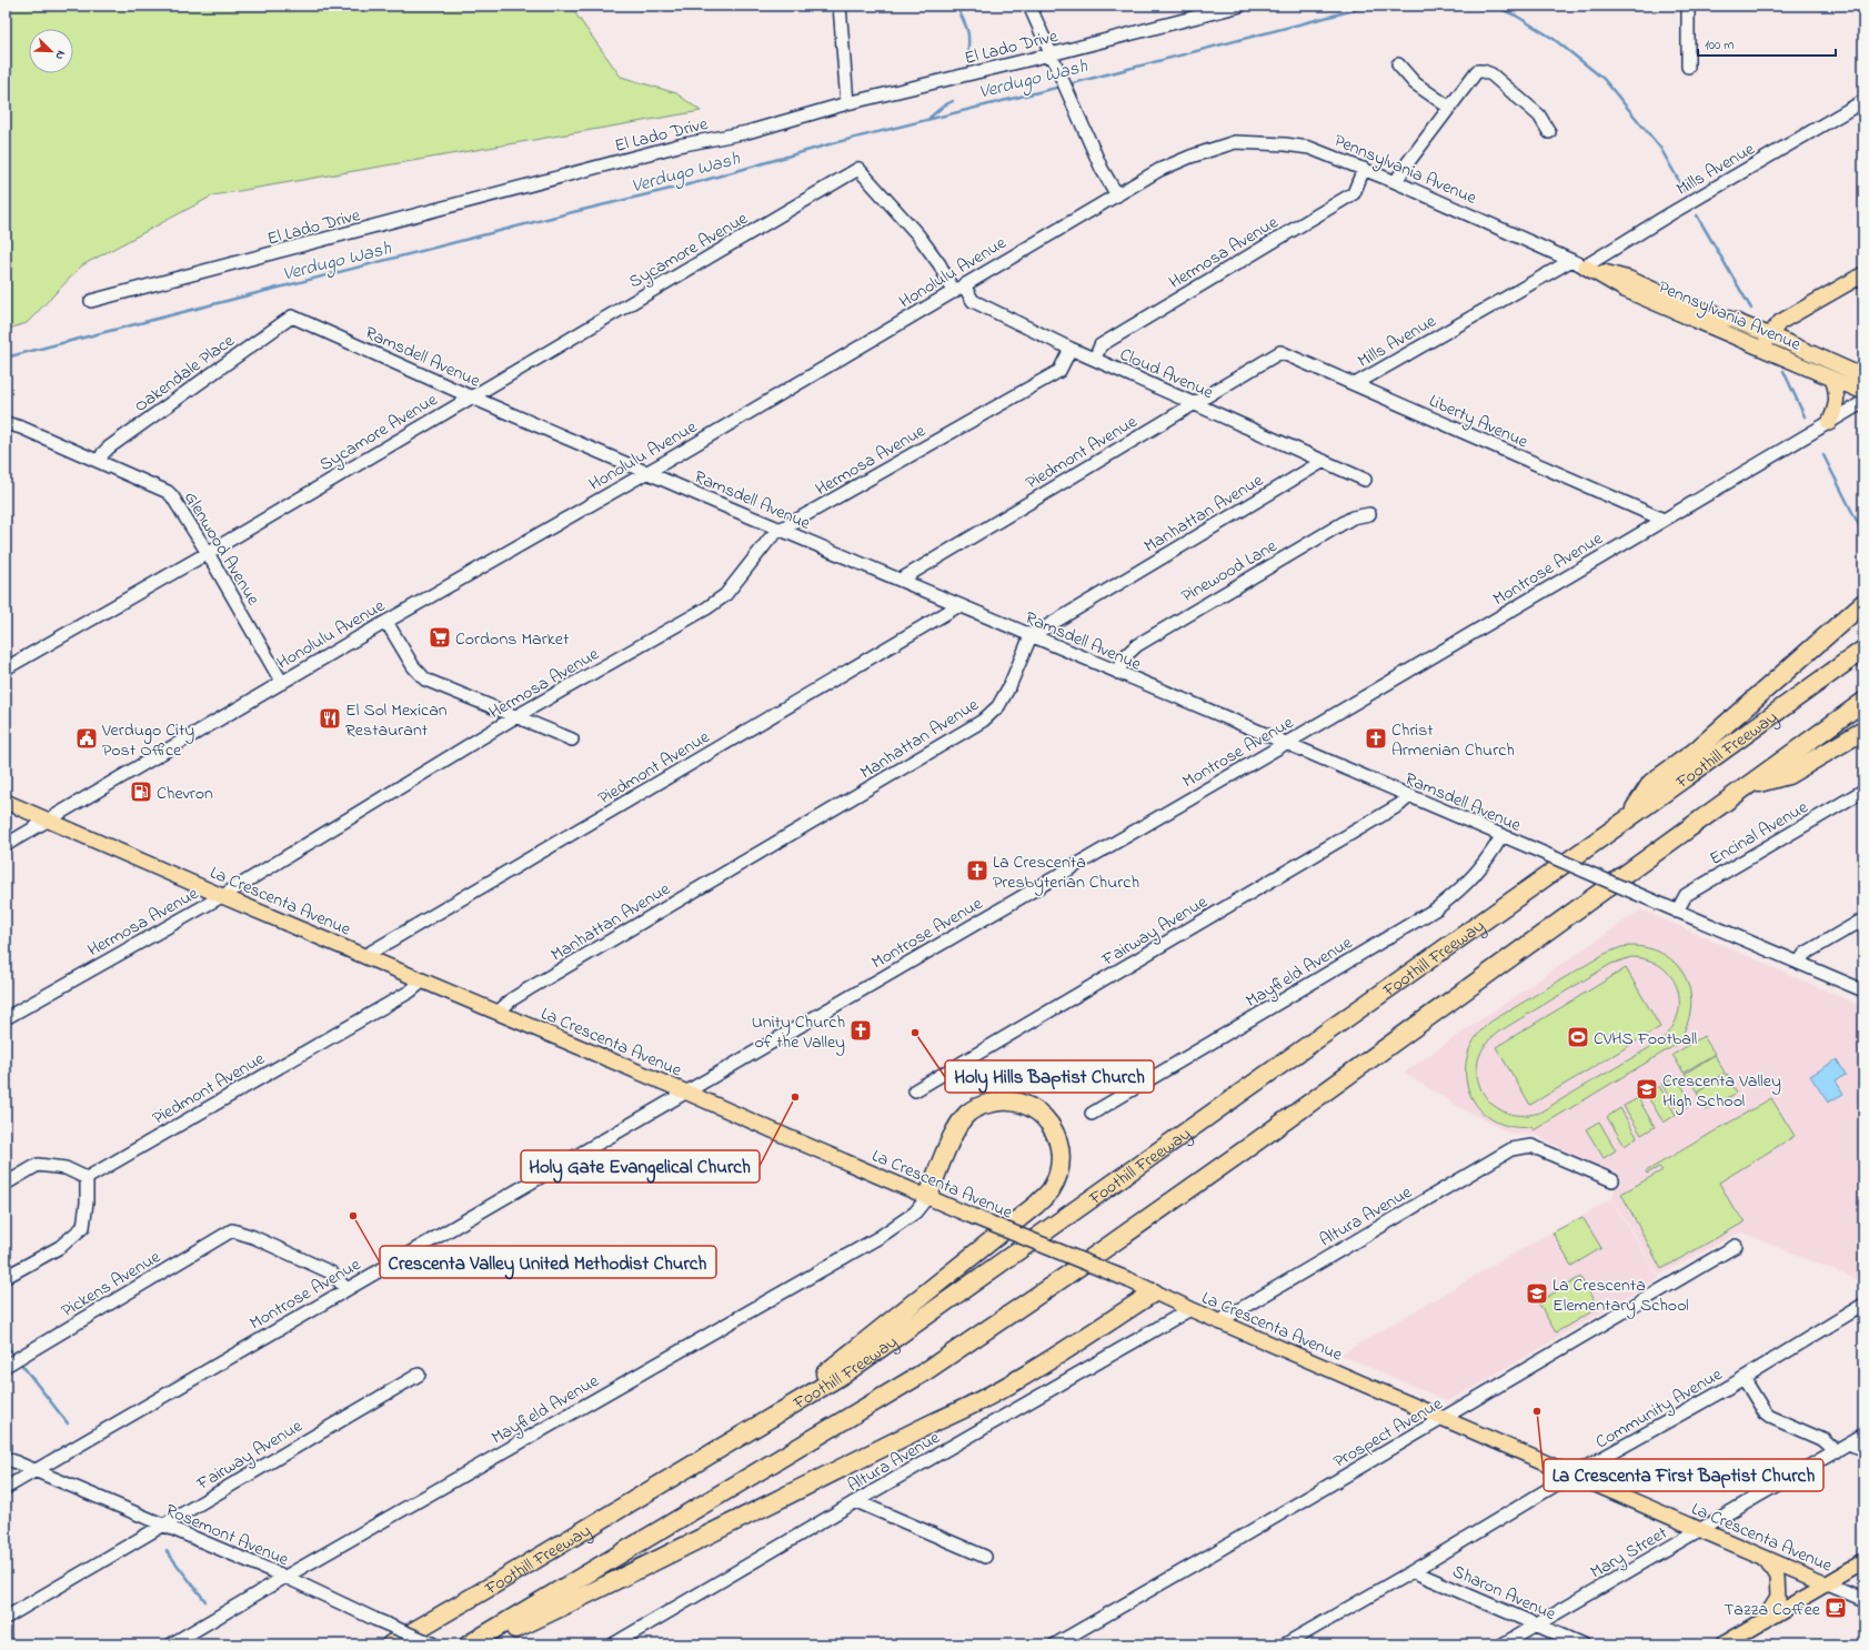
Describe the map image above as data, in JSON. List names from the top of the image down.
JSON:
{
  "streets": {
    "highway": ["Foothill Freeway"],
    "main road": ["Pennsylvania Avenue", "La Crescenta Avenue"],
    "street": [
      "El Lado Drive",
      "Mills Avenue",
      "Sycamore Avenue",
      "Hermosa Avenue",
      "Honolulu Avenue",
      "Ramsdell Avenue",
      "Oakendale Place",
      "Cloud Avenue",
      "Liberty Avenue",
      "Piedmont Avenue",
      "Manhattan Avenue",
      "Glenwood Avenue",
      "Montrose Avenue",
      "Pinewood Lane",
      "Encinal Avenue",
      "Fairway Avenue",
      "Mayfield Avenue",
      "Altura Avenue",
      "Pickens Avenue",
      "Community Avenue",
      "Prospect Avenue",
      "Rosemont Avenue",
      "Mary Street",
      "Sharon Avenue"
    ]
  },
  "crossings": [
    ["Pennsylvania Avenue", "Mills Avenue"],
    ["Pennsylvania Avenue", "Hermosa Avenue"],
    ["Pennsylvania Avenue", "Honolulu Avenue"],
    ["Mills Avenue", "Liberty Avenue"],
    ["Sycamore Avenue", "Ramsdell Avenue"],
    ["Sycamore Avenue", "Cloud Avenue"],
    ["Sycamore Avenue", "Glenwood Avenue"],
    ["Hermosa Avenue", "Ramsdell Avenue"],
    ["Hermosa Avenue", "Cloud Avenue"],
    ["Hermosa Avenue", "La Crescenta Avenue"],
    ["Honolulu Avenue", "Ramsdell Avenue"],
    ["Honolulu Avenue", "Cloud Avenue"],
    ["Honolulu Avenue", "Glenwood Avenue"],
    ["Honolulu Avenue", "La Crescenta Avenue"],
    ["Ramsdell Avenue", "Oakendale Place"],
    ["Ramsdell Avenue", "Piedmont Avenue"],
    ["Ramsdell Avenue", "Manhattan Avenue"],
    ["Ramsdell Avenue", "Montrose Avenue"],
    ["Ramsdell Avenue", "Pinewood Lane"],
    ["Ramsdell Avenue", "Encinal Avenue"],
    ["Ramsdell Avenue", "Fairway Avenue"],
    ["Ramsdell Avenue", "Mayfield Avenue"],
    ["Oakendale Place", "Glenwood Avenue"],
    ["Cloud Avenue", "Piedmont Avenue"],
    ["Cloud Avenue", "Manhattan Avenue"],
    ["Liberty Avenue", "Piedmont Avenue"],
    ["Liberty Avenue", "Montrose Avenue"],
    ["Piedmont Avenue", "La Crescenta Avenue"],
    ["Manhattan Avenue", "La Crescenta Avenue"],
    ["Montrose Avenue", "La Crescenta Avenue"],
    ["Montrose Avenue", "Pickens Avenue"],
    ["Montrose Avenue", "Rosemont Avenue"],
    ["La Crescenta Avenue", "Mayfield Avenue"],
    ["La Crescenta Avenue", "Altura Avenue"],
    ["La Crescenta Avenue", "Community Avenue"],
    ["La Crescenta Avenue", "Prospect Avenue"],
    ["La Crescenta Avenue", "Mary Street"],
    ["Fairway Avenue", "Rosemont Avenue"],
    ["Mayfield Avenue", "Rosemont Avenue"],
    ["Community Avenue", "Sharon Avenue"],
    ["Mary Street", "Sharon Avenue"]
  ],
  "water": ["Verdugo Wash"],
  "places": {
    "supermarket": ["Cordons Market"],
    "restaurant": ["El Sol Mexican Restaurant"],
    "public building": ["Verdugo City Post Office"],
    "church": ["Christ Armenian Church", "La Crescenta Presbyterian Church", "Unity Church of the Valley"],
    "fuel station": ["Chevron"],
    "other": [
      "Holy Hills Baptist Church",
      "Holy Gate Evangelical Church",
      "Crescenta Valley United Methodist Church",
      "La Crescenta First Baptist Church"
    ],
    "sports": ["CVHS Football"],
    "school or university": ["Crescenta Valley High School", "La Crescenta Elementary School"],
    "cafe": ["Tazza Coffee"]
  },
  "scale_bar": "100 m",
  "north": "bottom right"
}
